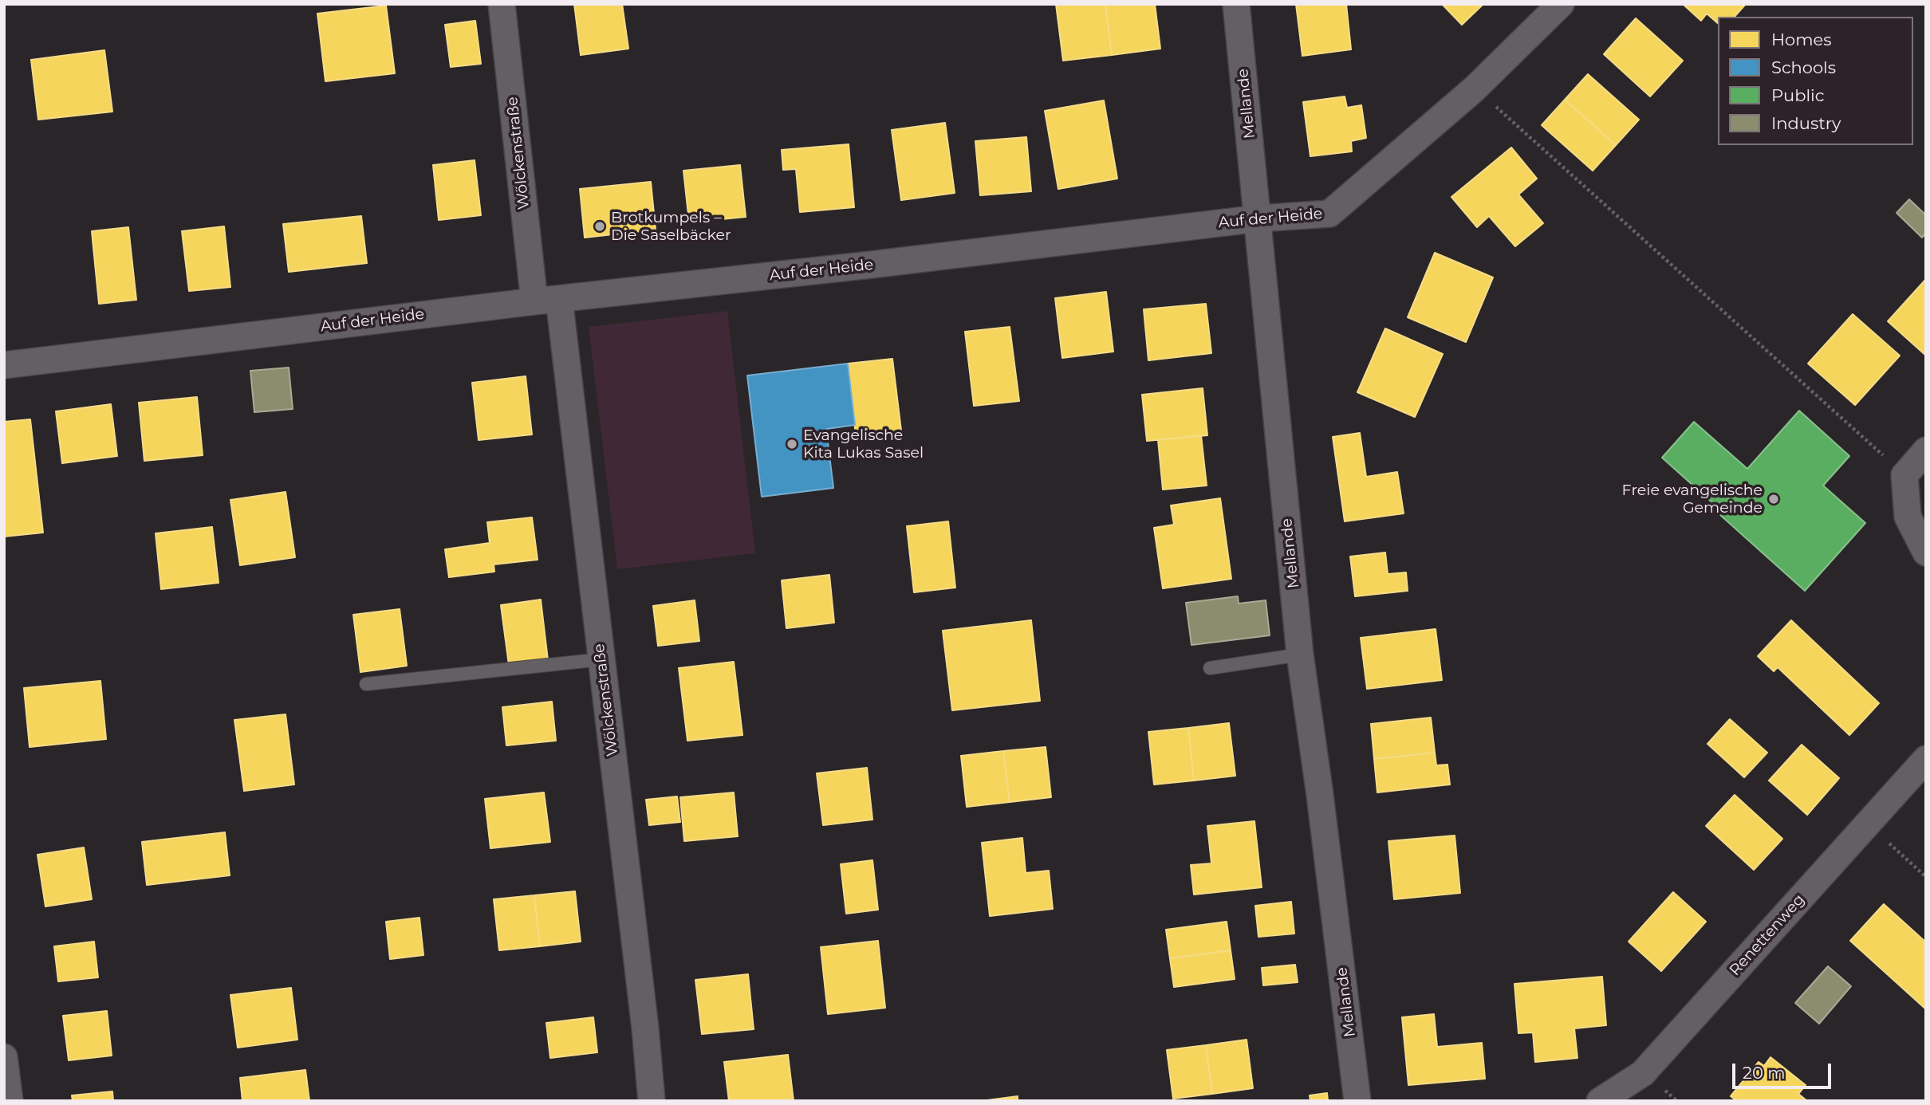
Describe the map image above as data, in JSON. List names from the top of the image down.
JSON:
{
  "streets": {
    "street": [
      "Mellande",
      "Wölckenstraße",
      "Auf der Heide",
      "Renettenweg"
    ]
  },
  "crossings": [
    ["Mellande", "Auf der Heide"],
    ["Wölckenstraße", "Auf der Heide"]
  ],
  "places": ["Brotkumpels – Die Saselbäcker", "Evangelische Kita Lukas Sasel", "Freie evangelische Gemeinde"],
  "legend": [
    "Homes",
    "Schools",
    "Public",
    "Industry"
  ],
  "scale_bar": "20 m"
}
